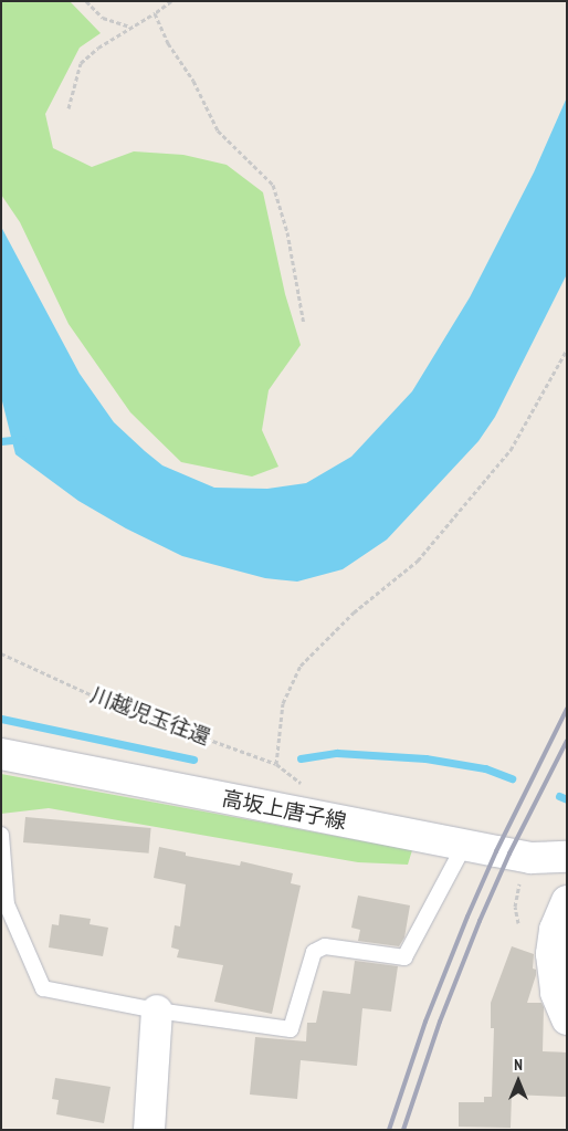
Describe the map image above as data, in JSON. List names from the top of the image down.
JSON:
{
  "streets": {
    "main road": ["高坂上唐子線"],
    "path": ["川越児玉往還"]
  },
  "north": "top"
}
